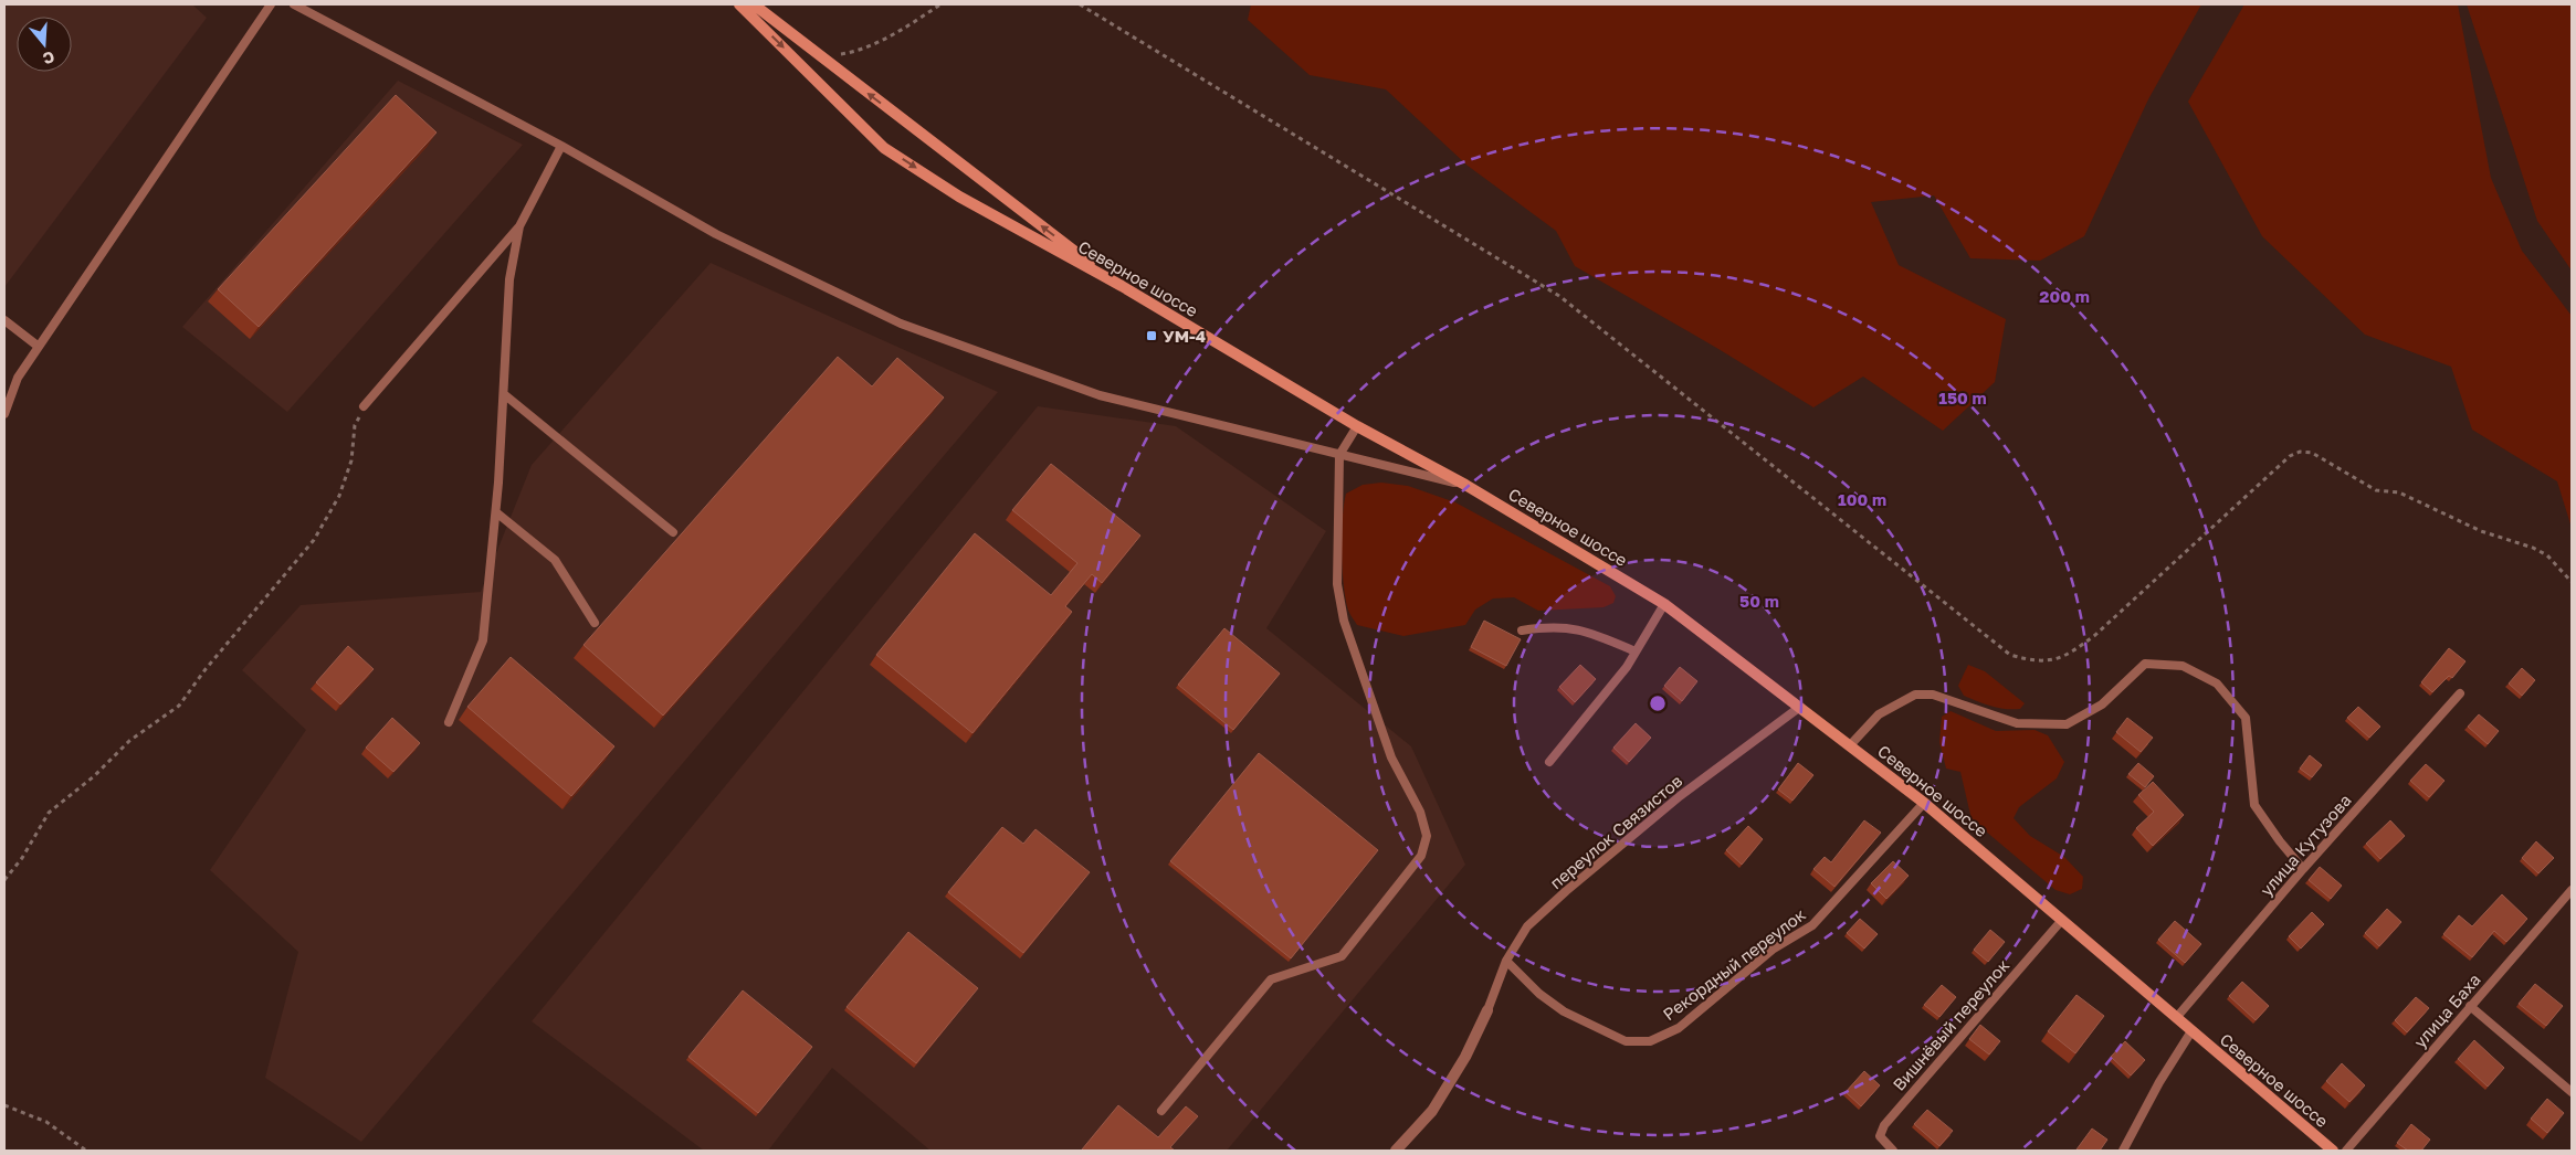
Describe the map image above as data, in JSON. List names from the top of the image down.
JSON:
{
  "streets": {
    "main road": ["Северное шоссе"],
    "lane": [
      "переулок Связистов",
      "улица Кутузова",
      "Рекордный переулок",
      "улица Баха",
      "Вишнёвый переулок"
    ]
  },
  "crossings": [
    ["Северное шоссе", "переулок Связистов"],
    ["Северное шоссе", "улица Кутузова"],
    ["Северное шоссе", "Рекордный переулок"],
    ["Северное шоссе", "Вишнёвый переулок"],
    ["переулок Связистов", "Рекордный переулок"]
  ],
  "places": {
    "transit": ["УМ-4"]
  },
  "north": "bottom",
  "rings": [
    "200 m",
    "150 m",
    "100 m",
    "50 m"
  ]
}
